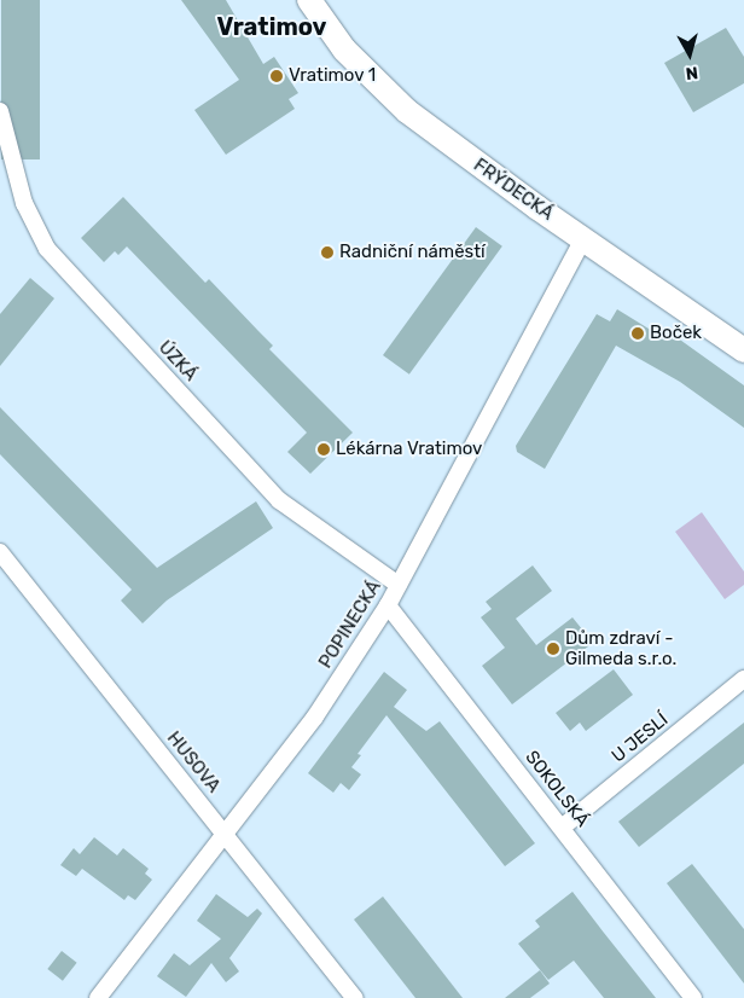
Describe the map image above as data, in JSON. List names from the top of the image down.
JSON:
{
  "streets": {
    "main road": ["FRÝDECKÁ"],
    "street": [
      "ÚZKÁ",
      "POPINECKÁ",
      "U JESLÍ",
      "HUSOVA",
      "SOKOLSKÁ"
    ]
  },
  "crossings": [
    ["FRÝDECKÁ", "POPINECKÁ"],
    ["ÚZKÁ", "POPINECKÁ"],
    ["POPINECKÁ", "HUSOVA"],
    ["POPINECKÁ", "SOKOLSKÁ"],
    ["U JESLÍ", "SOKOLSKÁ"]
  ],
  "districts": ["Vratimov"],
  "places": [
    "Vratimov 1",
    "Radniční náměstí",
    "Boček",
    "Lékárna Vratimov",
    "Dům zdraví - Gilmeda s.r.o."
  ],
  "north": "bottom"
}
